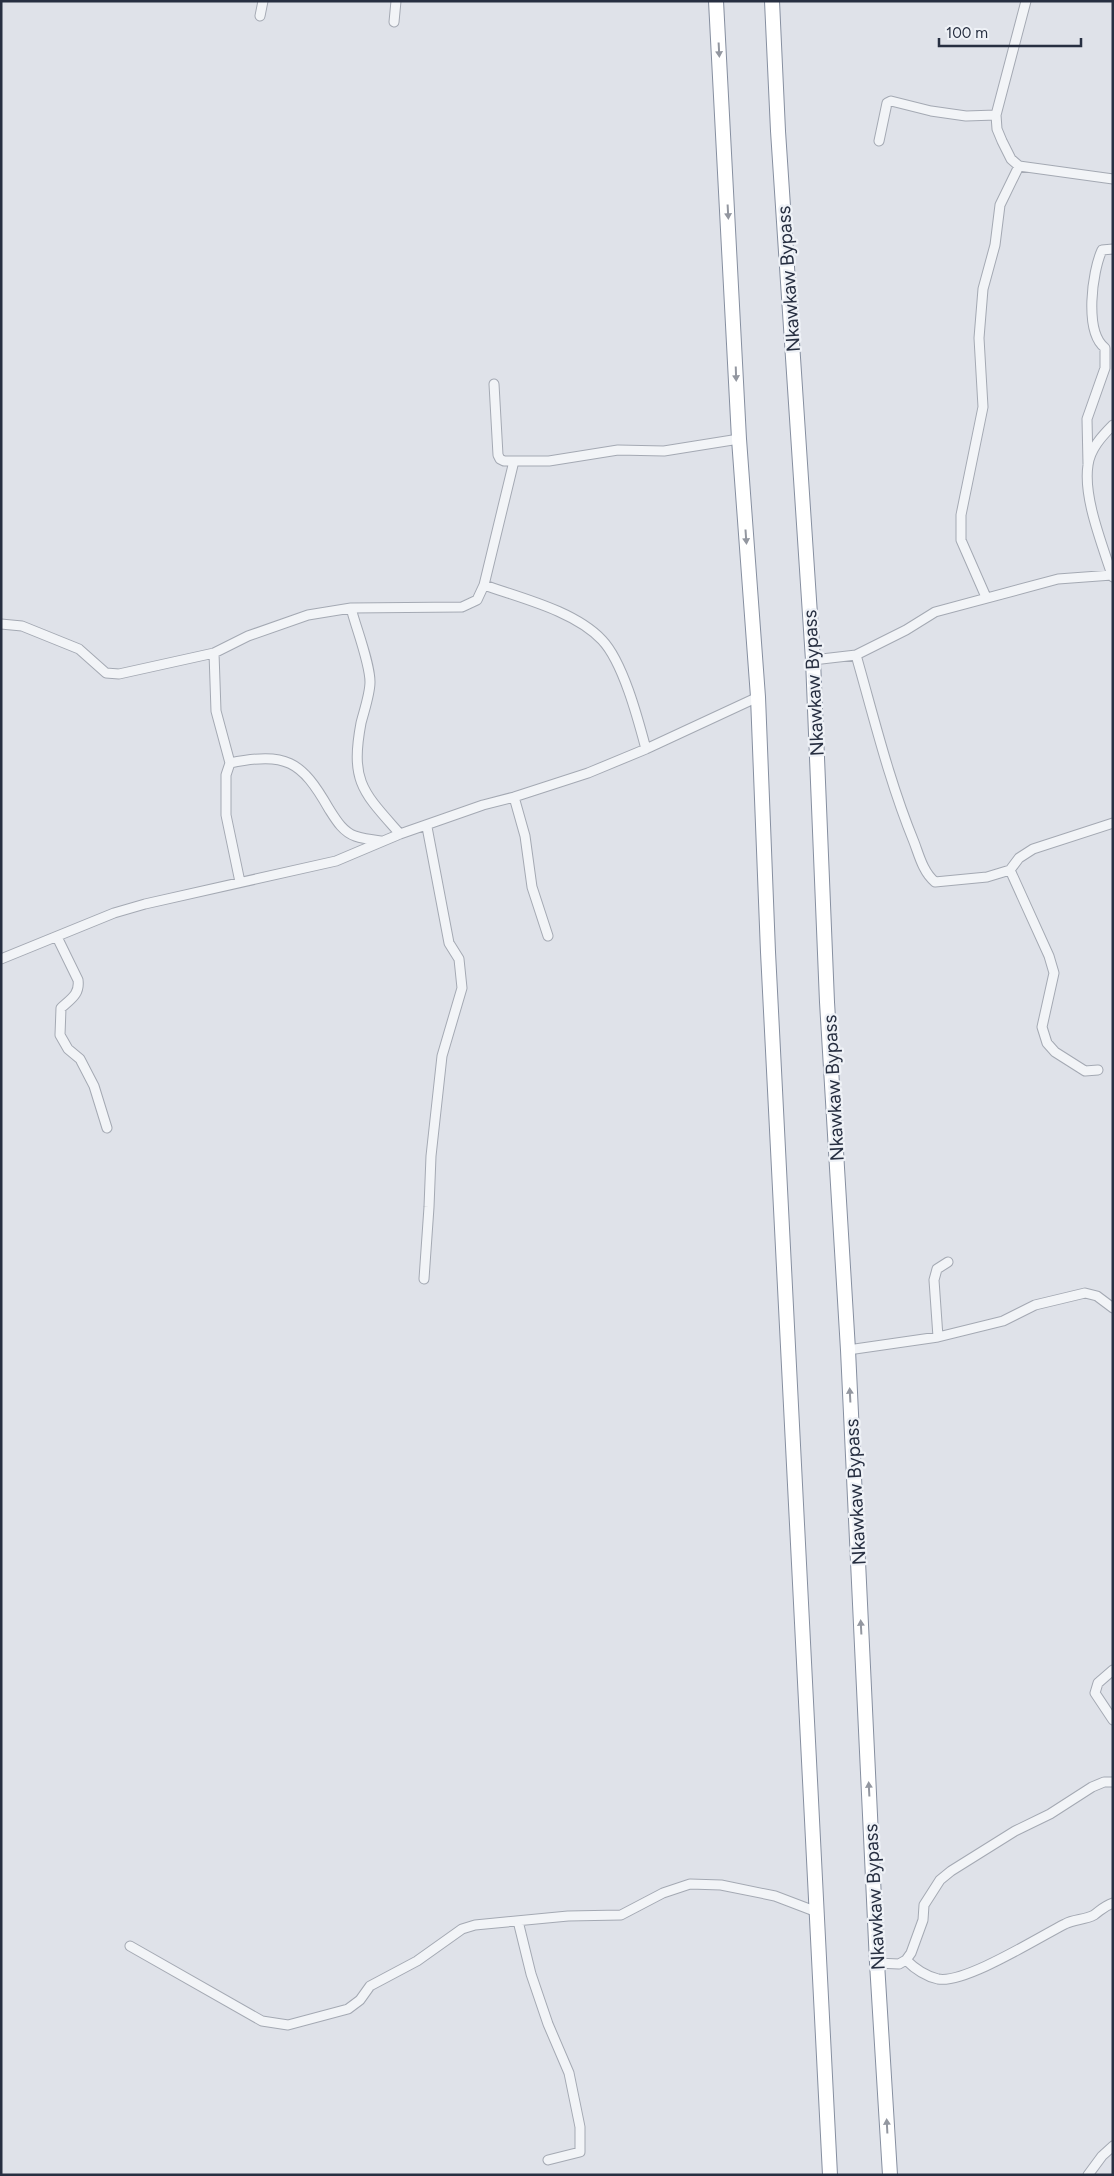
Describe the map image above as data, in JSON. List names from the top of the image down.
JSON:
{
  "streets": {
    "highway": ["Nkawkaw Bypass"]
  },
  "scale_bar": "100 m"
}
